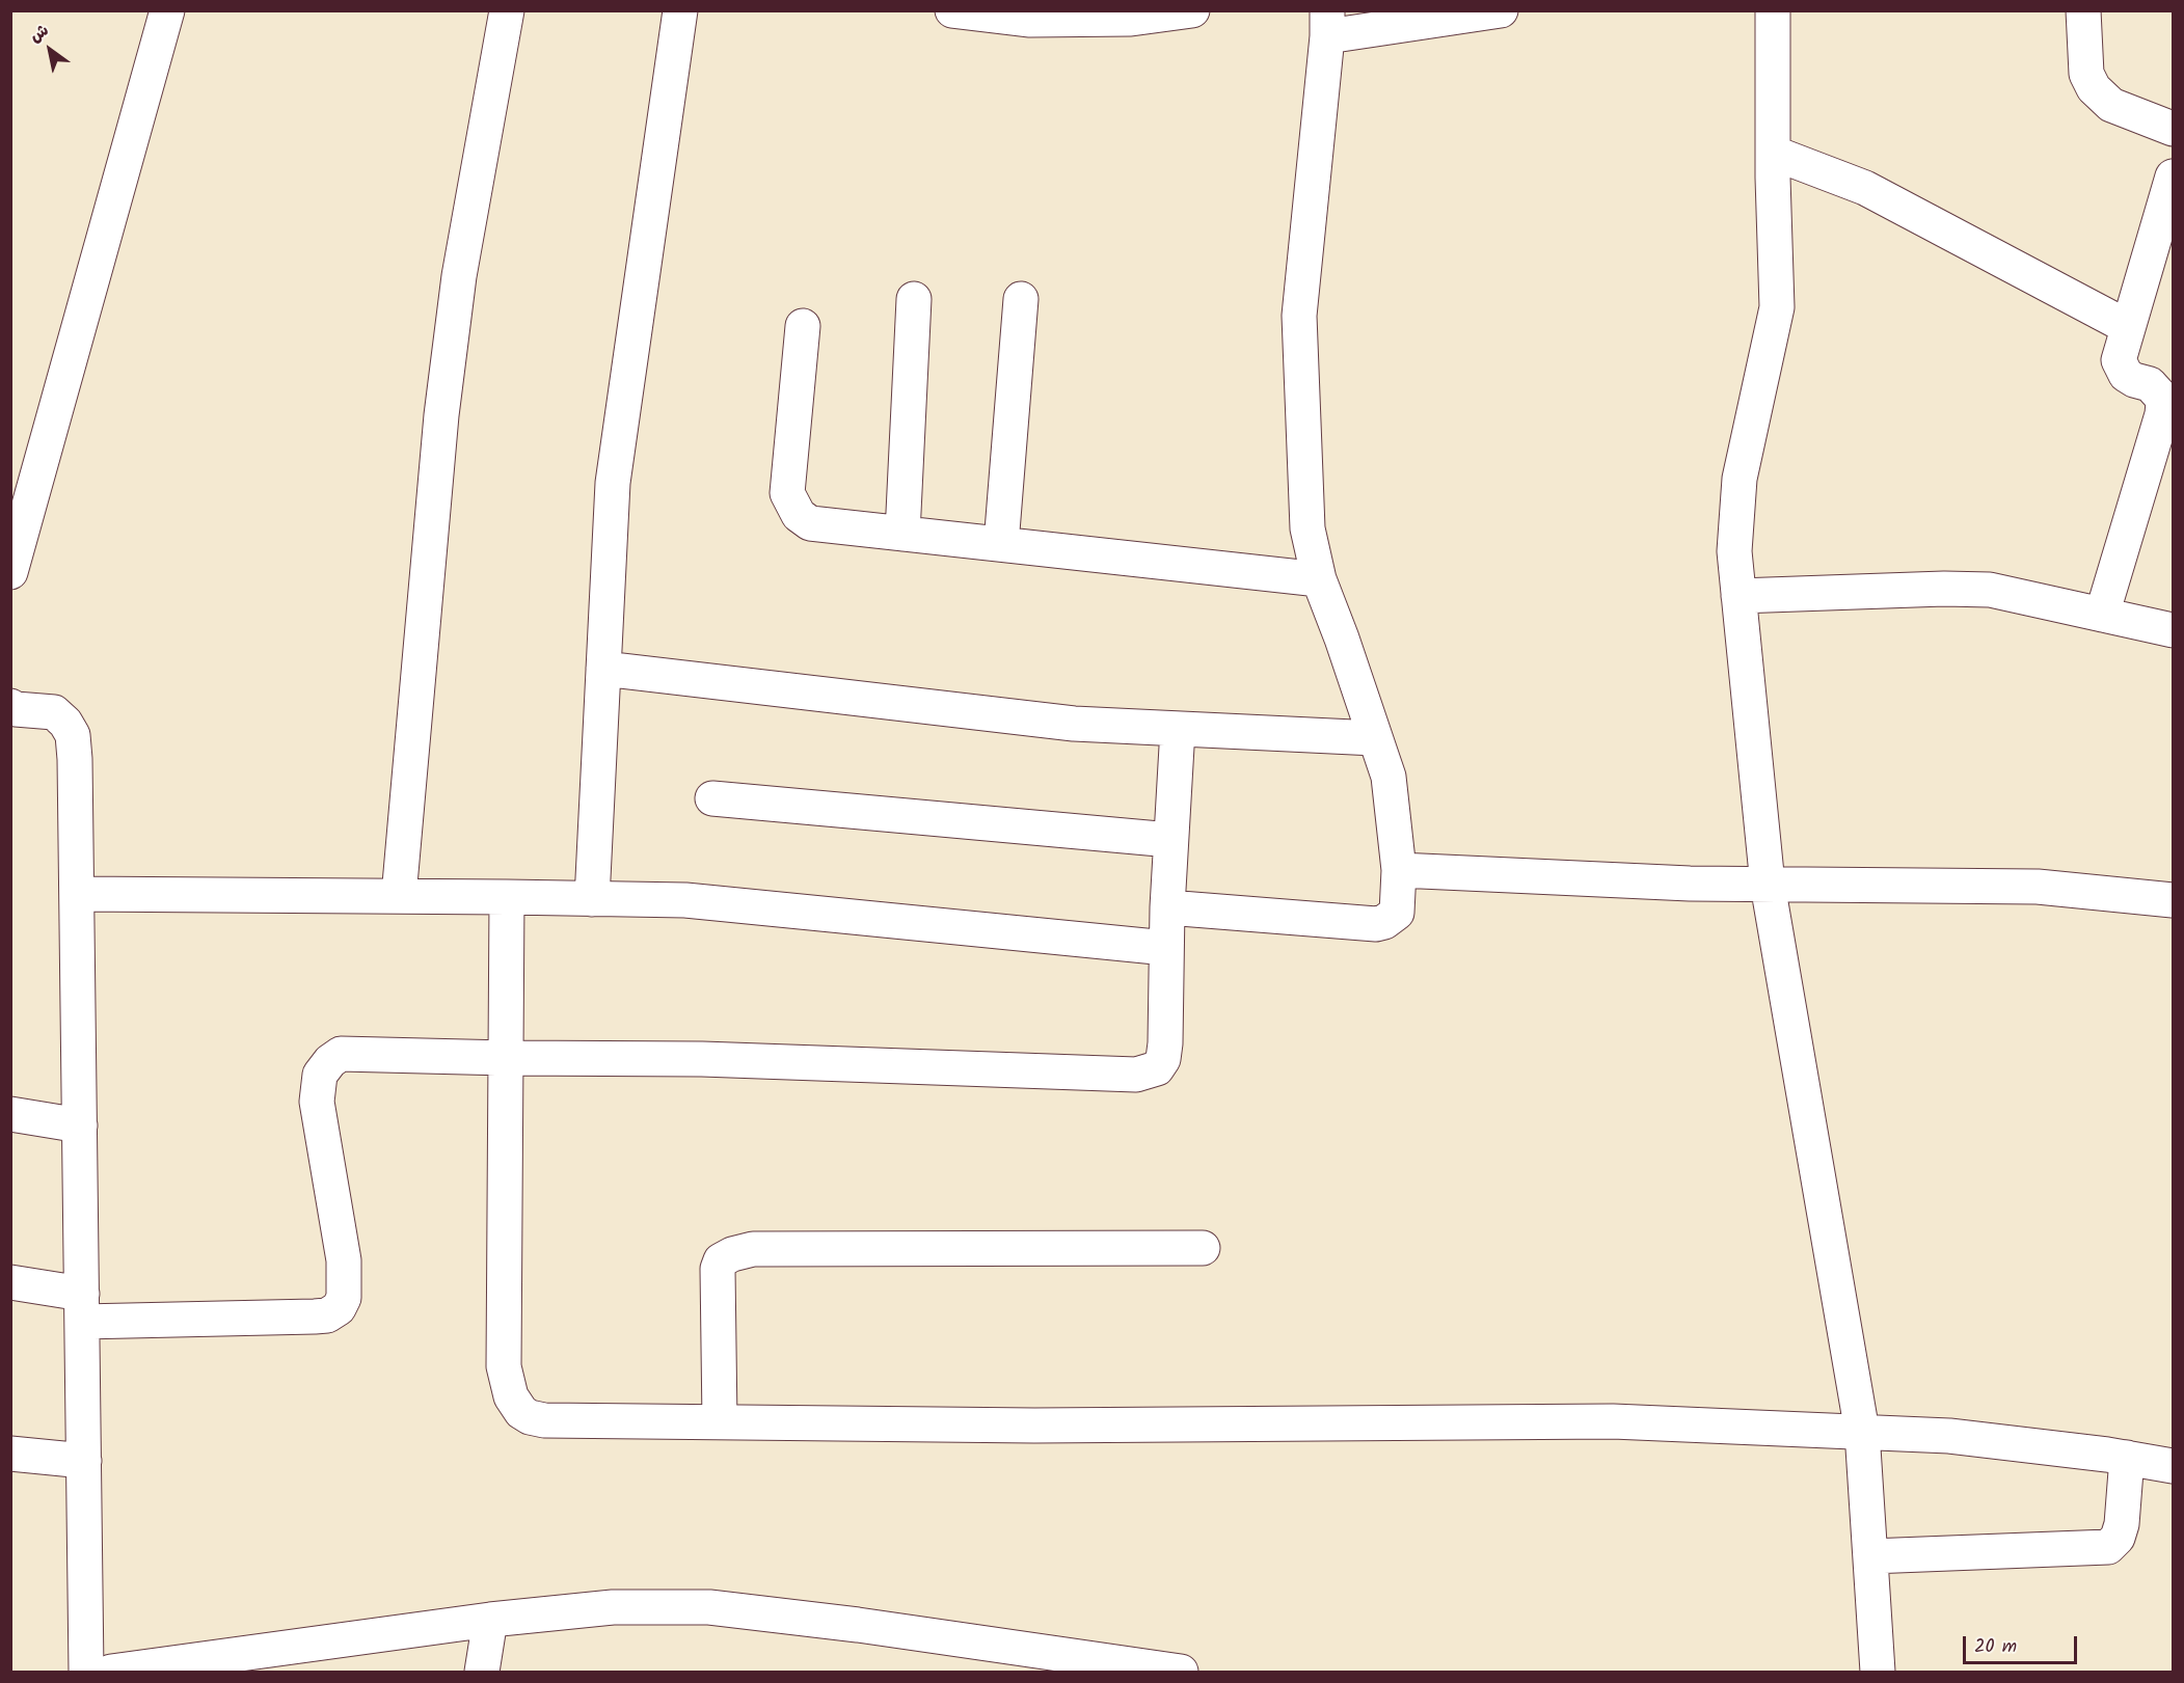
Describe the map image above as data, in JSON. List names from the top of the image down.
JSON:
{
  "scale_bar": "20 m",
  "north": "top left"
}
